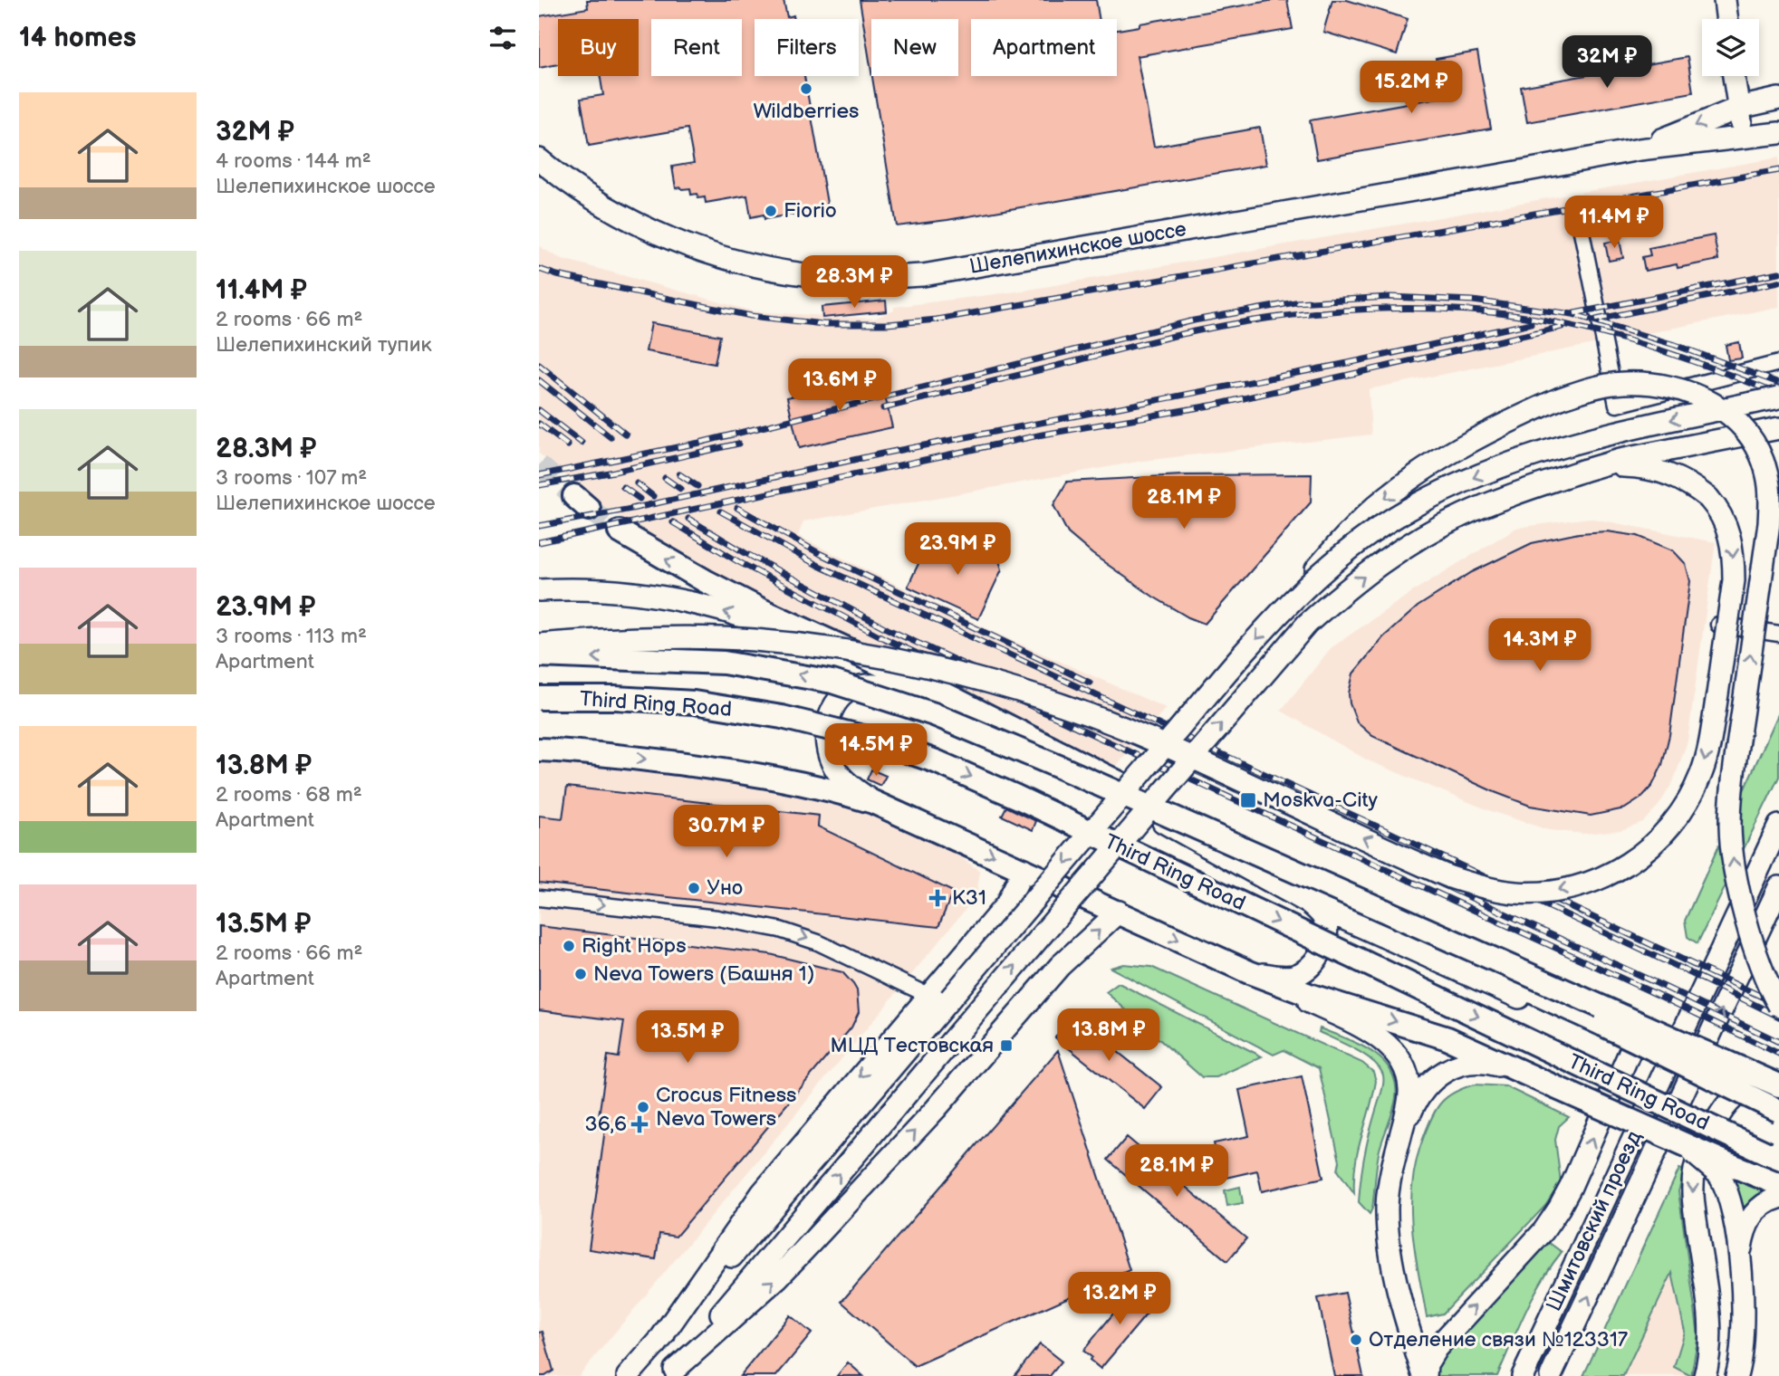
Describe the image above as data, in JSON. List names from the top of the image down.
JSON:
{
  "streets": {
    "main road": ["Шелепихинское шоссе", "Third Ring Road", "Шмитовский проезд"]
  },
  "places": {
    "other": [
      "Wildberries",
      "Fiorio",
      "Уно",
      "Right Hops",
      "Neva Towers (Башня 1)",
      "Crocus Fitness Neva Towers",
      "Отделение связи №123317"
    ],
    "transit": ["Moskva-City", "МЦД Тестовская"],
    "health": ["К31", "36,6"]
  },
  "page": {
    "heading": "14 homes",
    "chip": [
      "Buy",
      "Rent",
      "Filters",
      "New",
      "Apartment"
    ],
    "price": [
      "32M ₽",
      "15.2M ₽",
      "11.4M ₽",
      "28.3M ₽",
      "13.6M ₽",
      "28.1M ₽",
      "23.9M ₽",
      "14.3M ₽",
      "14.5M ₽",
      "30.7M ₽",
      "13.8M ₽",
      "13.5M ₽",
      "28.1M ₽",
      "13.2M ₽"
    ],
    "list": [
      {
        "name": "32M ₽",
        "note": "4 rooms · 144 m² · Шелепихинское шоссе"
      },
      {
        "name": "11.4M ₽",
        "note": "2 rooms · 66 m² · Шелепихинский тупик"
      },
      {
        "name": "28.3M ₽",
        "note": "3 rooms · 107 m² · Шелепихинское шоссе"
      },
      {
        "name": "23.9M ₽",
        "note": "3 rooms · 113 m² · Apartment"
      },
      {
        "name": "13.8M ₽",
        "note": "2 rooms · 68 m² · Apartment"
      },
      {
        "name": "13.5M ₽",
        "note": "2 rooms · 66 m² · Apartment"
      }
    ]
  }
}
